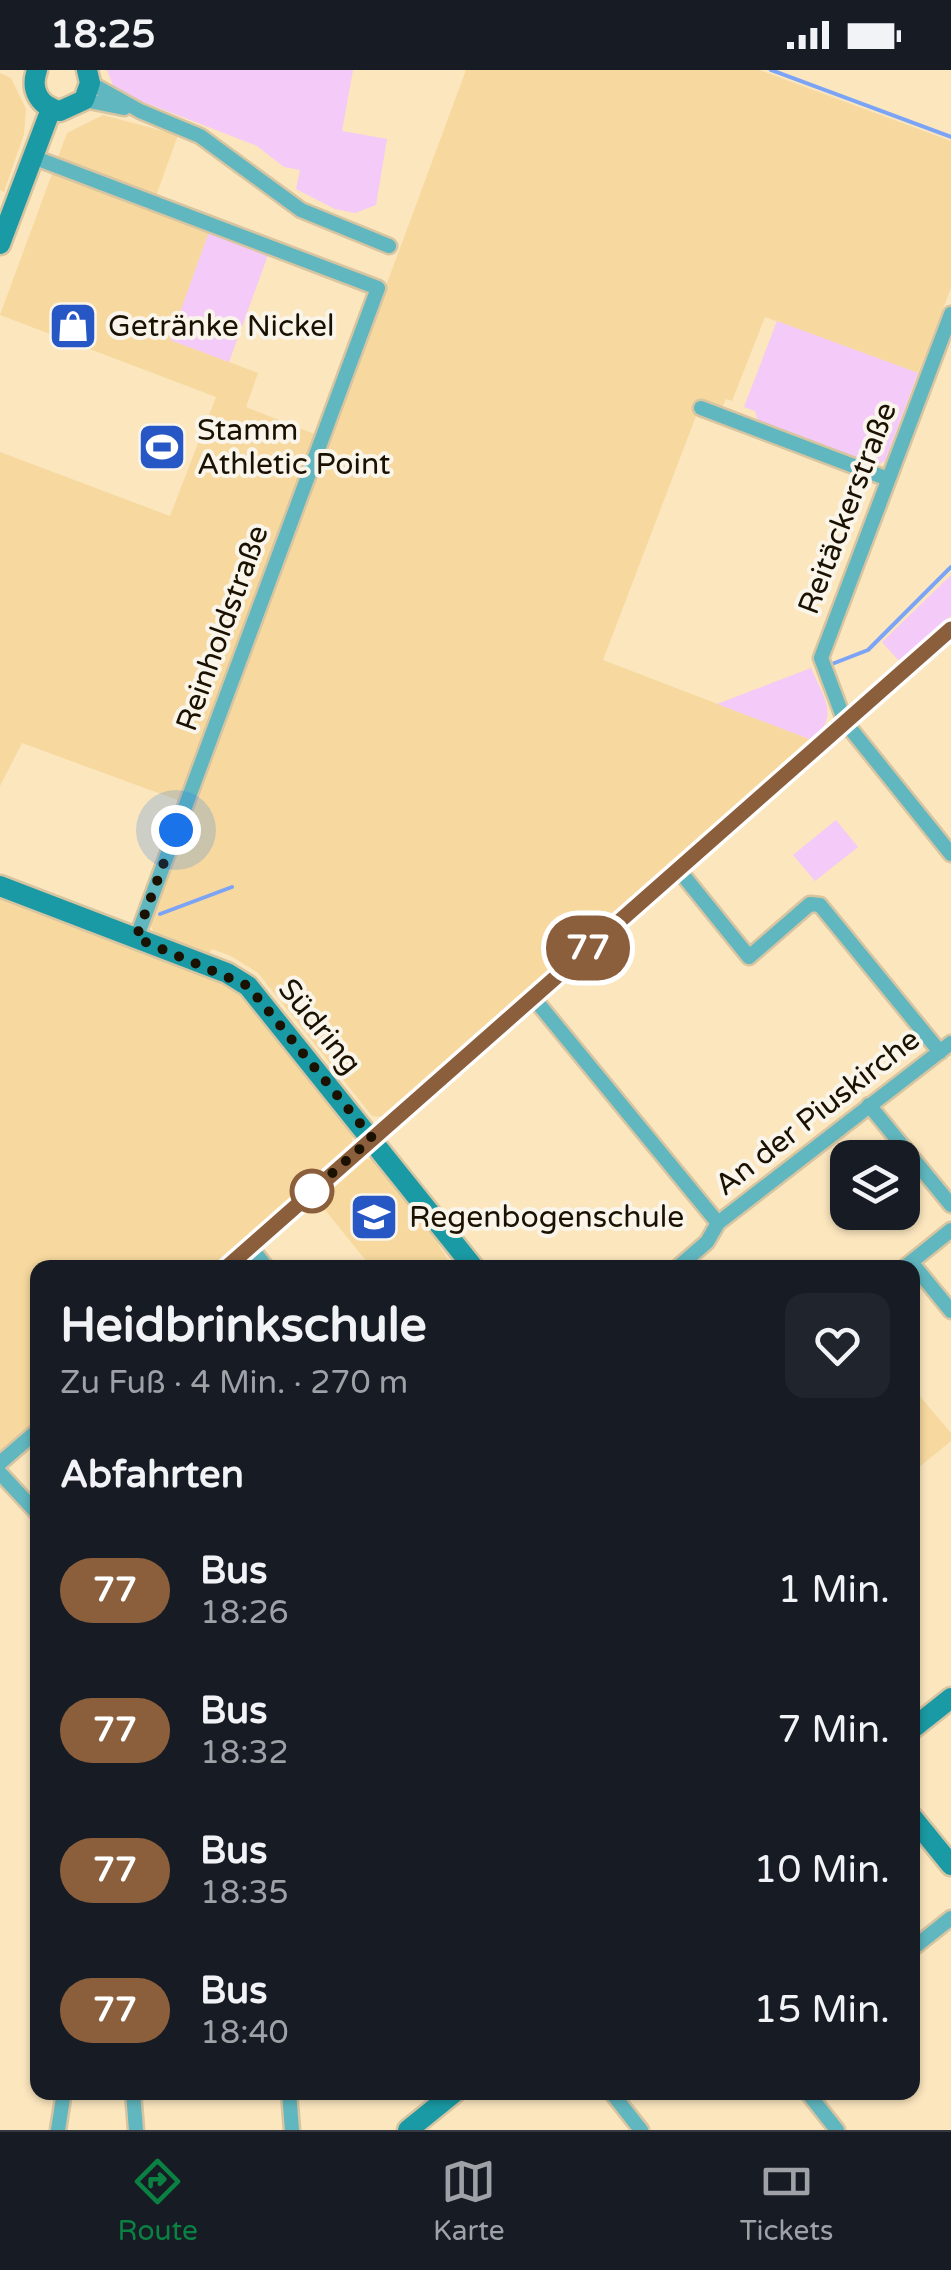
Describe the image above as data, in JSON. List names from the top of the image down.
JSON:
{
  "streets": {
    "main road": ["Südring"],
    "street": ["Reitäckerstraße", "Reinholdstraße", "An der Piuskirche"]
  },
  "crossings": [
    ["Reinholdstraße", "Südring"]
  ],
  "places": {
    "shop": ["Getränke Nickel"],
    "sports": ["Stamm Athletic Point"],
    "school or university": ["Regenbogenschule"]
  },
  "lines": ["bus line 77"],
  "page": {
    "status": "18:25",
    "on_map": "77",
    "heading": [
      ["Heidbrinkschule", "Zu Fuß · 4 Min. · 270 m"],
      "Abfahrten"
    ],
    "list": [
      {
        "mark": "77",
        "name": "Bus",
        "note": "18:26",
        "value": "1 Min."
      },
      {
        "mark": "77",
        "name": "Bus",
        "note": "18:32",
        "value": "7 Min."
      },
      {
        "mark": "77",
        "name": "Bus",
        "note": "18:35",
        "value": "10 Min."
      },
      {
        "mark": "77",
        "name": "Bus",
        "note": "18:40",
        "value": "15 Min."
      }
    ],
    "tabs": ["Route", "Karte", "Tickets"]
  }
}
